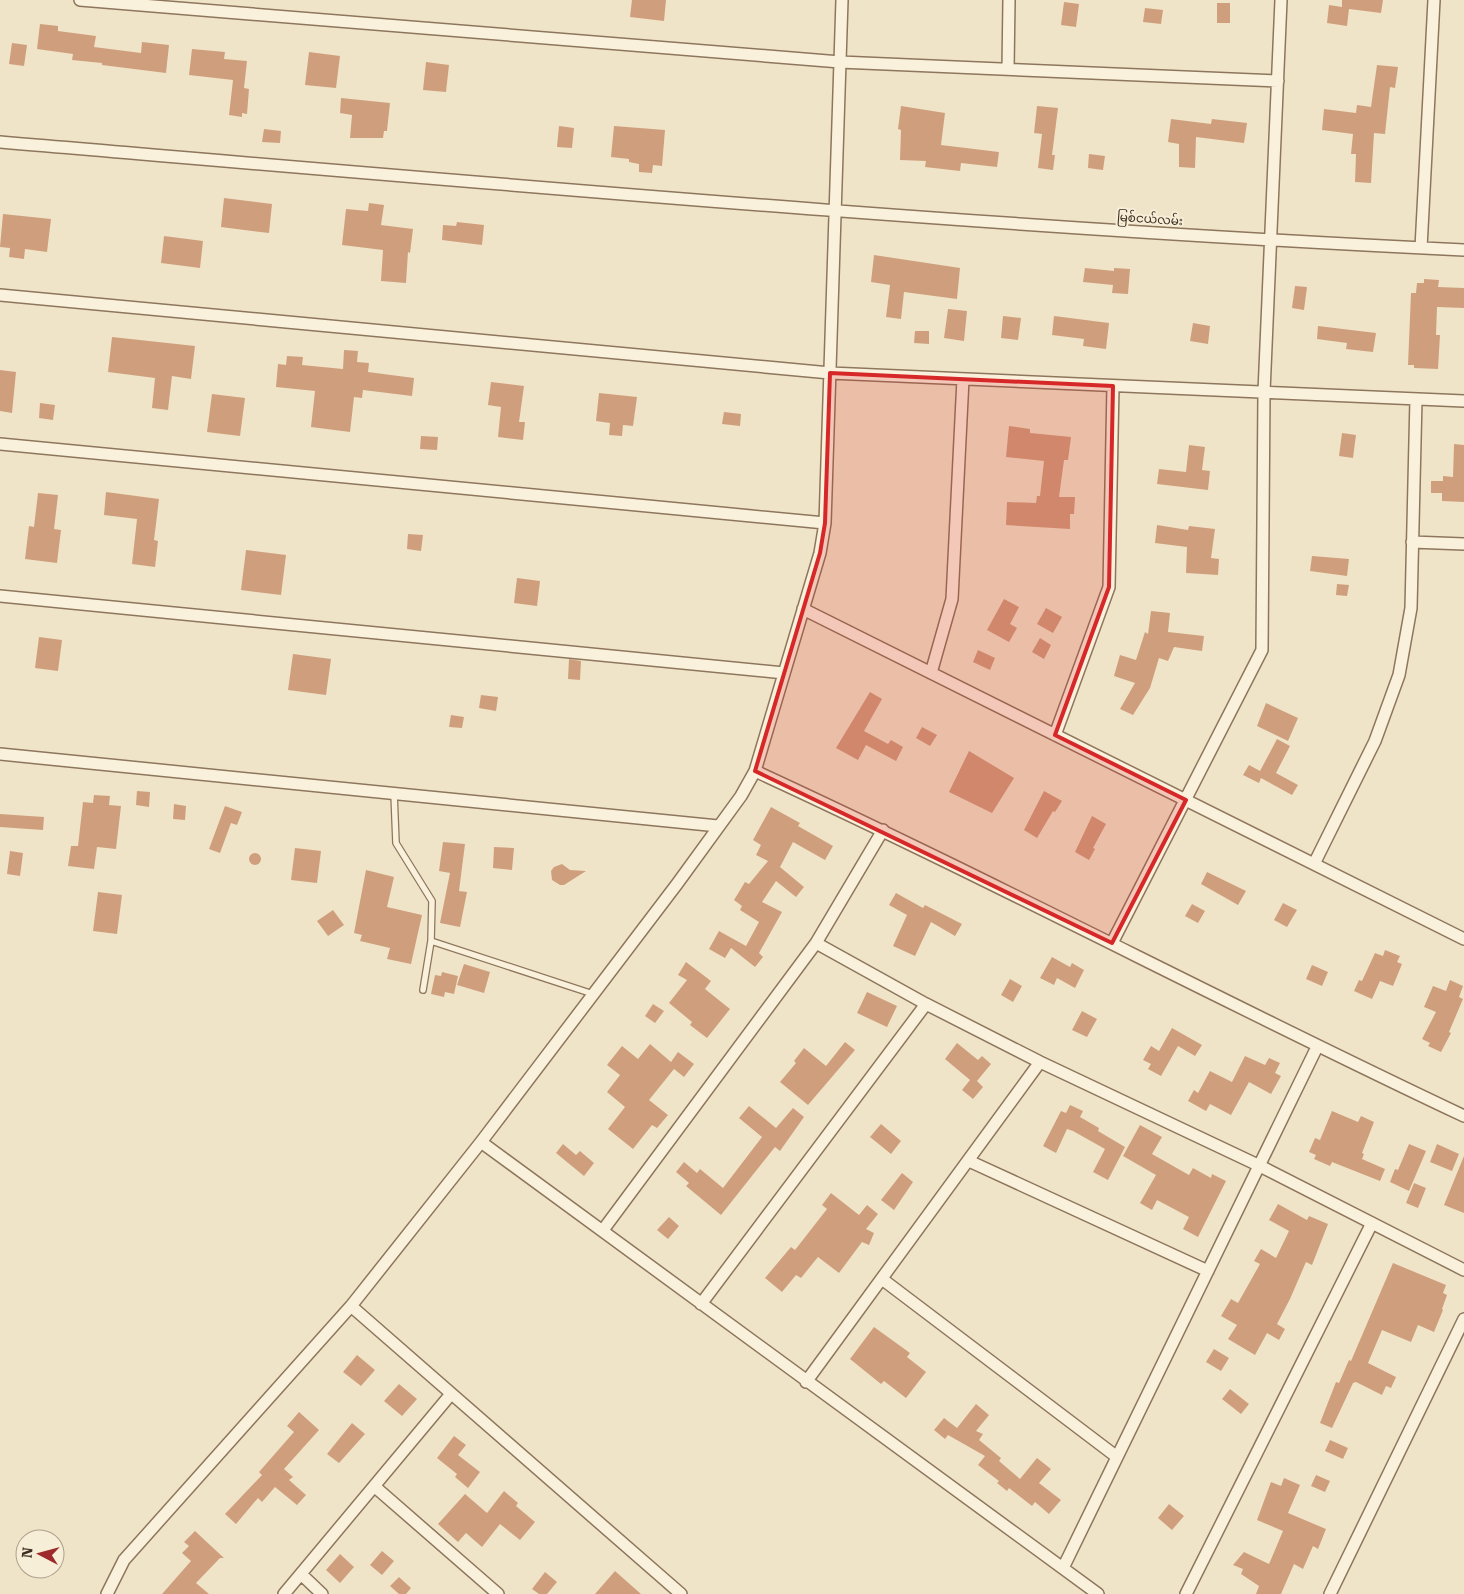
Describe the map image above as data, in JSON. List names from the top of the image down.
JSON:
{
  "streets": {
    "street": ["မြစ်ငယ်လမ်း"]
  },
  "north": "left"
}
